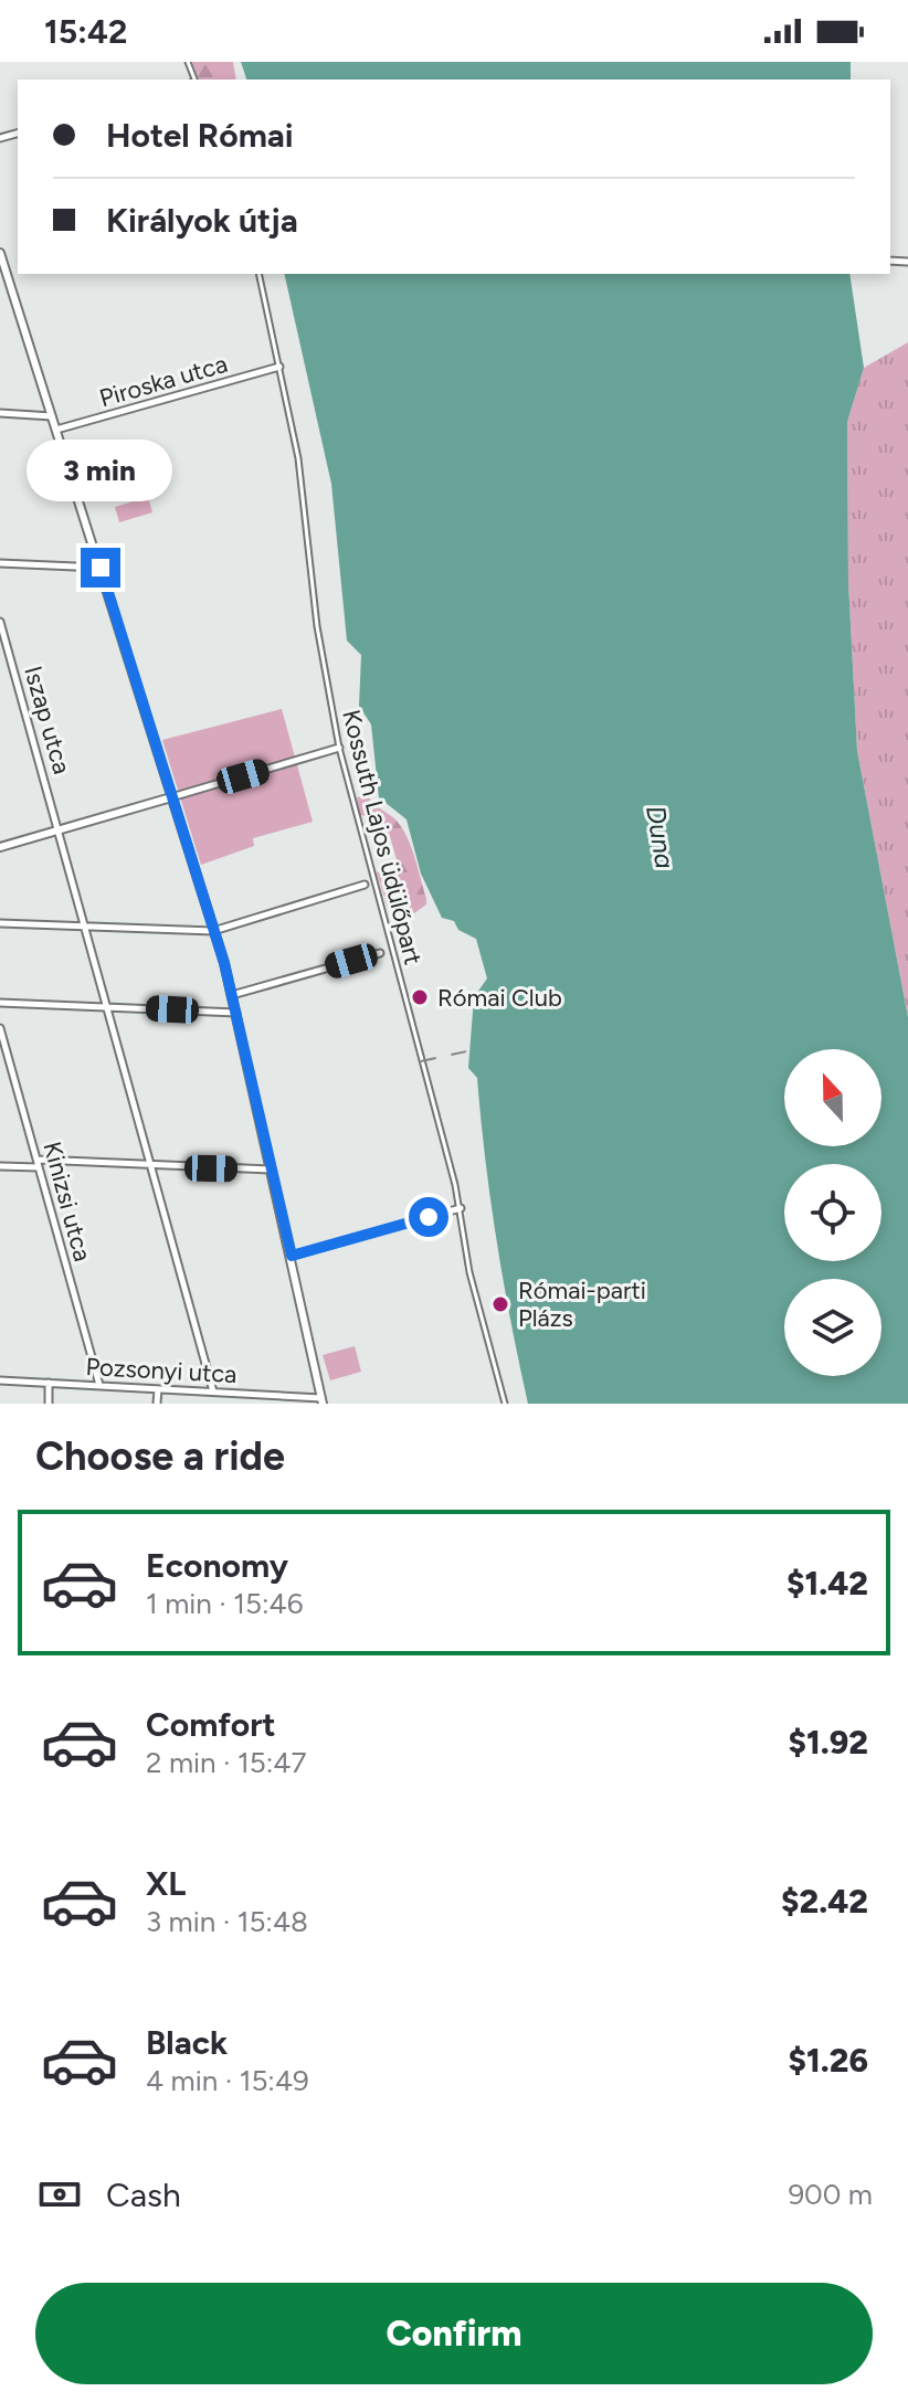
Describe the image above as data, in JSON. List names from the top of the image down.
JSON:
{
  "streets": {
    "street": [
      "Piroska utca",
      "Iszap utca",
      "Kossuth Lajos üdülőpart",
      "Kinizsi utca",
      "Pozsonyi utca"
    ]
  },
  "crossings": [
    ["Piroska utca", "Kossuth Lajos üdülőpart"],
    ["Iszap utca", "Pozsonyi utca"],
    ["Kinizsi utca", "Pozsonyi utca"]
  ],
  "water": ["Duna"],
  "places": ["Római Club", "Római-parti Plázs"],
  "north": "top",
  "page": {
    "status": "15:42",
    "banner": ["Hotel Római", "Királyok útja"],
    "bubble": "3 min",
    "heading": "Choose a ride",
    "list": [
      {
        "name": "Economy",
        "note": "1 min · 15:46",
        "value": "$1.42"
      },
      {
        "name": "Comfort",
        "note": "2 min · 15:47",
        "value": "$1.92"
      },
      {
        "name": "XL",
        "note": "3 min · 15:48",
        "value": "$2.42"
      },
      {
        "name": "Black",
        "note": "4 min · 15:49",
        "value": "$1.26"
      }
    ],
    "pay": ["Cash", "900 m"],
    "buttons": "Confirm"
  }
}
